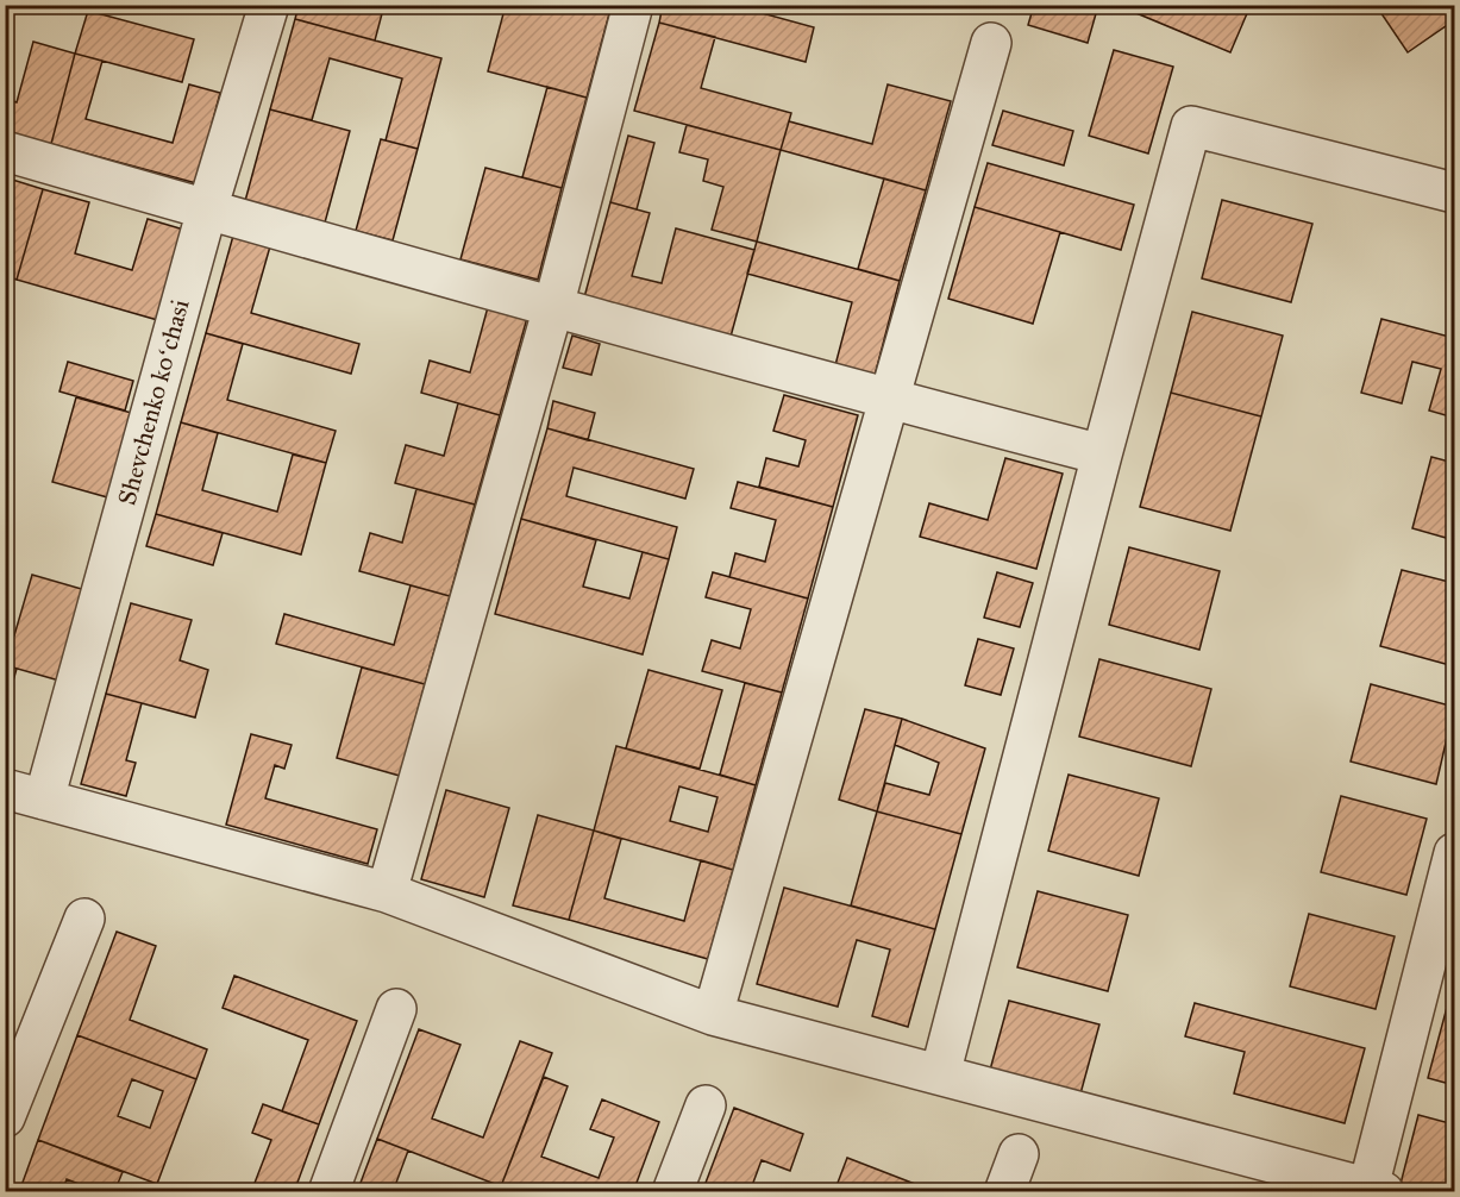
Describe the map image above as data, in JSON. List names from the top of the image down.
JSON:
{
  "streets": {
    "street": ["Shevchenko koʻchasi"]
  }
}
